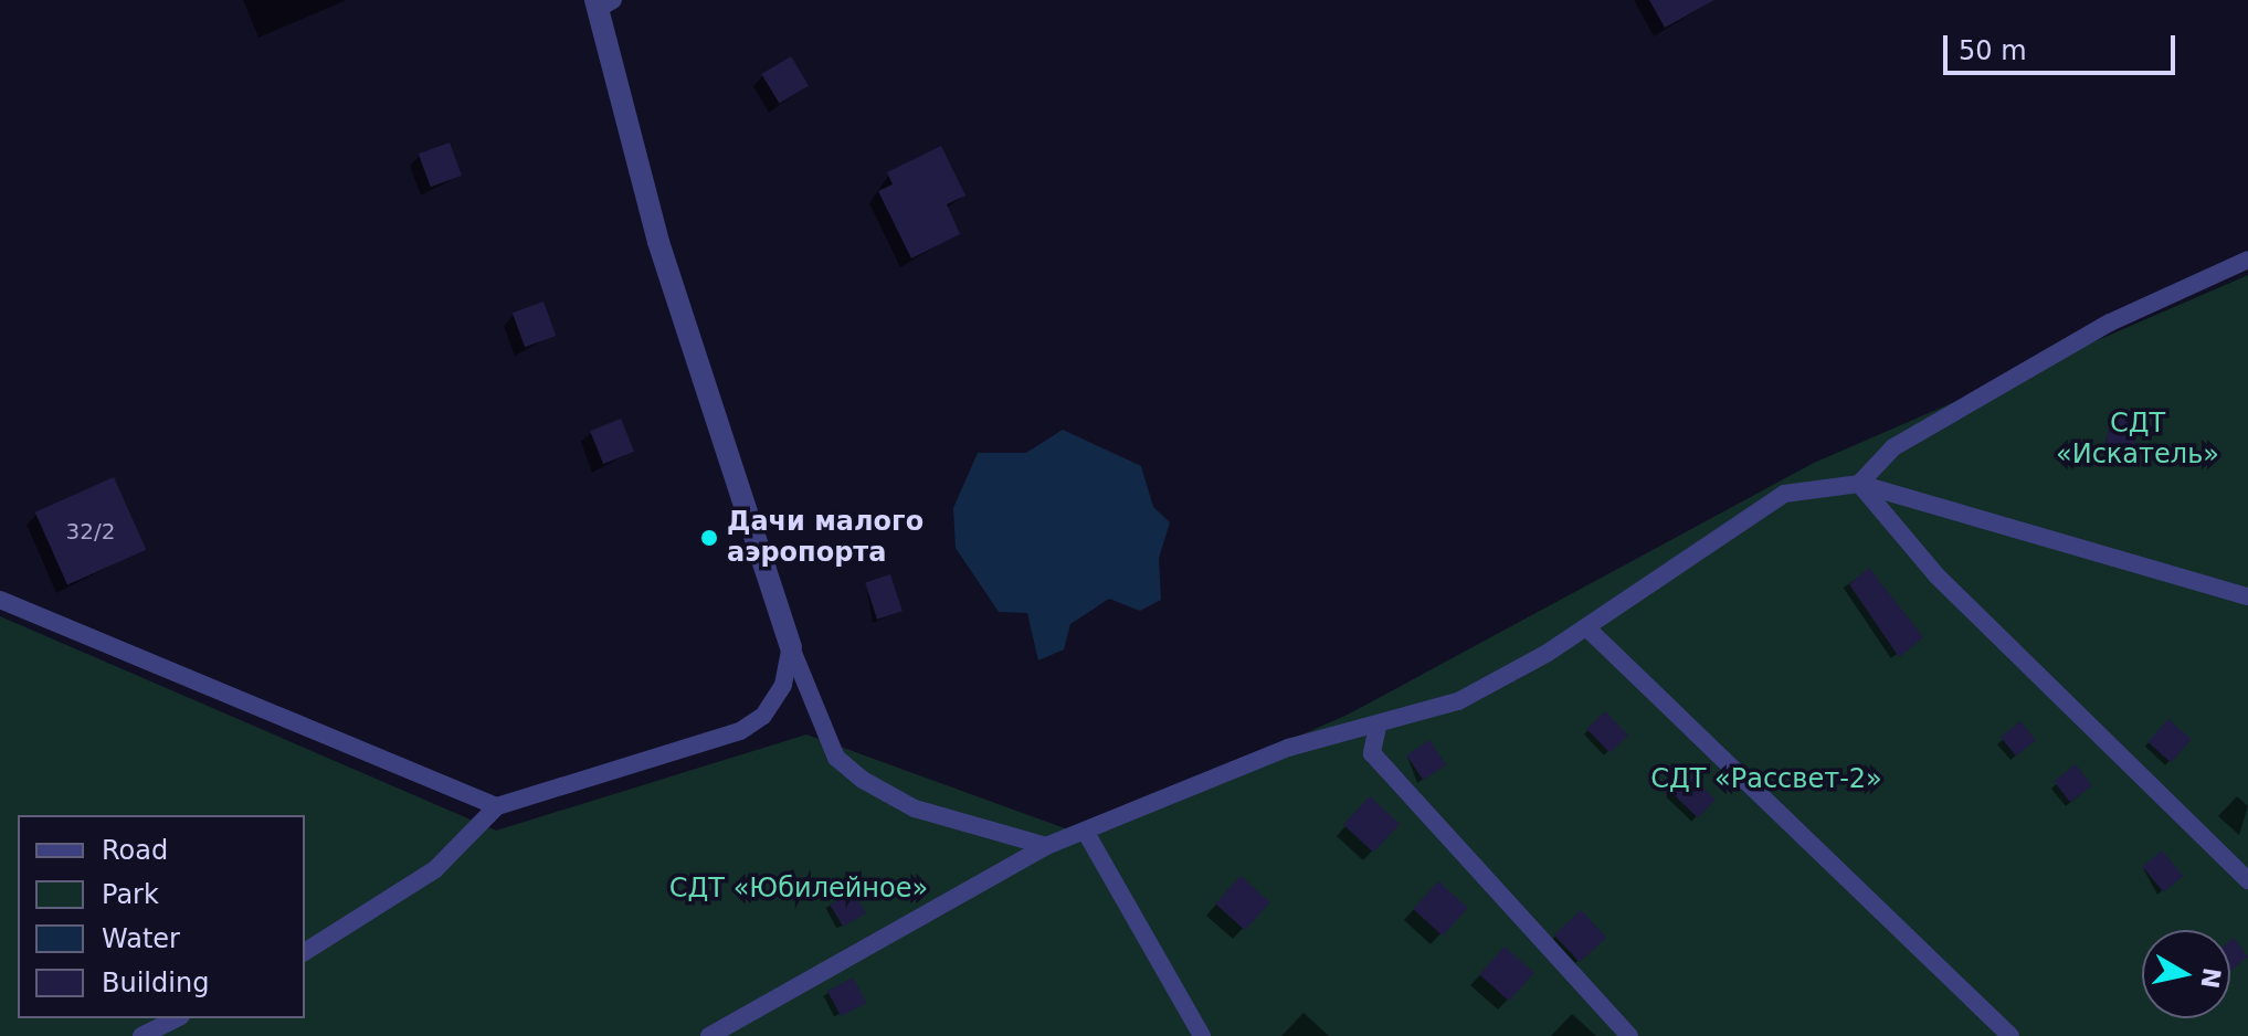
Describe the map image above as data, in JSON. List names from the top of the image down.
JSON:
{
  "parks": ["СДТ «Искатель»", "СДТ «Рассвет-2»", "СДТ «Юбилейное»"],
  "places": ["Дачи малого аэропорта"],
  "house_numbers": ["32/2"],
  "legend": [
    "Road",
    "Park",
    "Water",
    "Building"
  ],
  "scale_bar": "50 m",
  "north": "right"
}
